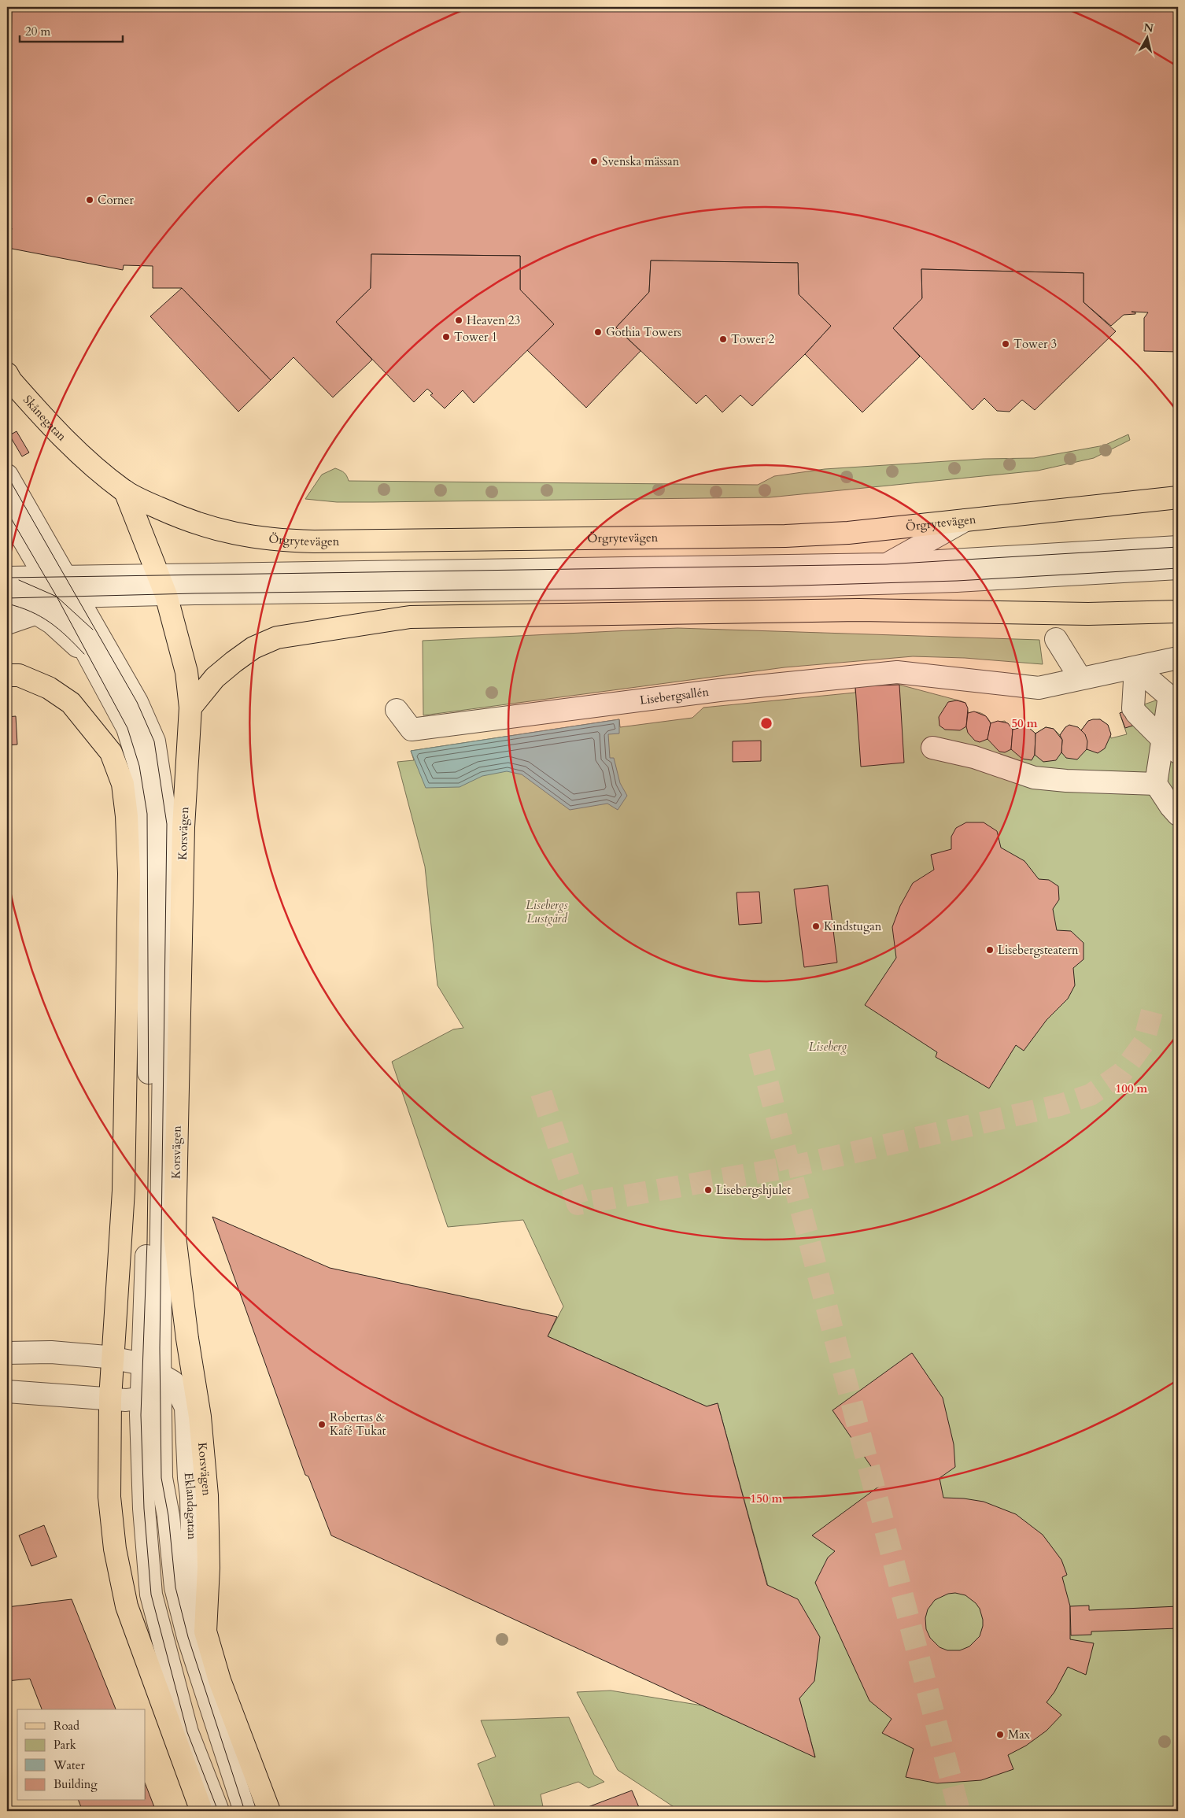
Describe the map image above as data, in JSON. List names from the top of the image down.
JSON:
{
  "streets": {
    "main road": ["Skånegatan", "Örgrytevägen", "Korsvägen"],
    "street": ["Lisebergsallén", "Eklandagatan"]
  },
  "crossings": [
    ["Skånegatan", "Örgrytevägen"],
    ["Örgrytevägen", "Korsvägen"],
    ["Korsvägen", "Eklandagatan"]
  ],
  "parks": ["Lisebergs Lustgård", "Liseberg"],
  "places": [
    "Svenska mässan",
    "Corner",
    "Heaven 23",
    "Gothia Towers",
    "Tower 1",
    "Tower 2",
    "Tower 3",
    "Kindstugan",
    "Lisebergsteatern",
    "Lisebergshjulet",
    "Robertas & Kafé Tukat",
    "Max"
  ],
  "legend": [
    "Road",
    "Park",
    "Water",
    "Building"
  ],
  "scale_bar": "20 m",
  "north": "top",
  "rings": ["50 m", "100 m", "150 m"]
}
